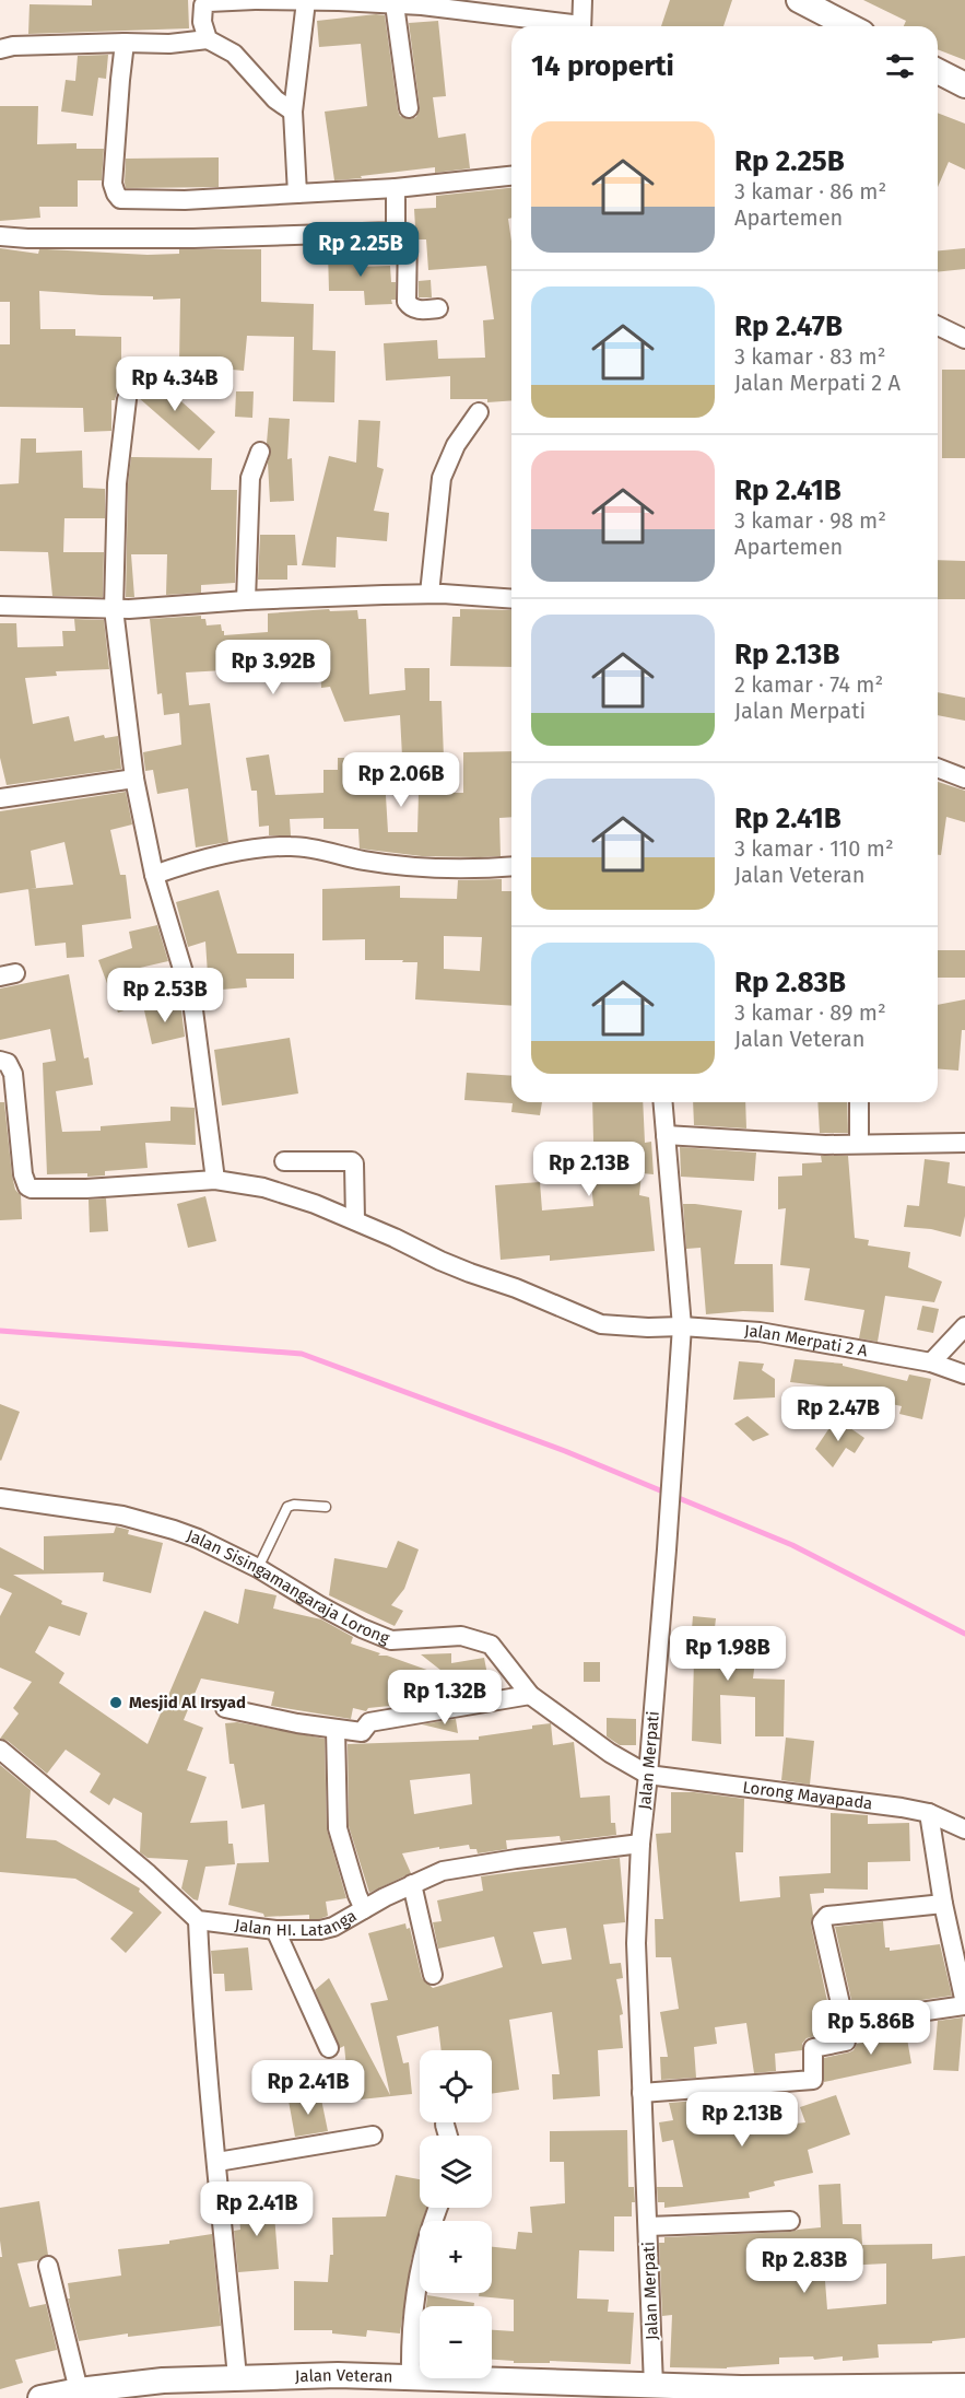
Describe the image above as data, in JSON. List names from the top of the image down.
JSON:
{
  "streets": {
    "street": [
      "Jalan Merpati 2 A",
      "Jalan Sisingamangaraja Lorong",
      "Jalan Merpati",
      "Lorong Mayapada",
      "Jalan HI. Latanga",
      "Jalan Veteran"
    ]
  },
  "crossings": [
    ["Jalan Merpati 2 A", "Jalan Merpati"],
    ["Jalan Sisingamangaraja Lorong", "Jalan Merpati"],
    ["Jalan Sisingamangaraja Lorong", "Lorong Mayapada"],
    ["Jalan Merpati", "Lorong Mayapada"],
    ["Jalan Merpati", "Jalan HI. Latanga"],
    ["Jalan Merpati", "Jalan Veteran"]
  ],
  "places": ["Mesjid Al Irsyad"],
  "page": {
    "heading": "14 properti",
    "list": [
      {
        "name": "Rp 2.25B",
        "note": "3 kamar · 86 m² · Apartemen"
      },
      {
        "name": "Rp 2.47B",
        "note": "3 kamar · 83 m² · Jalan Merpati 2 A"
      },
      {
        "name": "Rp 2.41B",
        "note": "3 kamar · 98 m² · Apartemen"
      },
      {
        "name": "Rp 2.13B",
        "note": "2 kamar · 74 m² · Jalan Merpati"
      },
      {
        "name": "Rp 2.41B",
        "note": "3 kamar · 110 m² · Jalan Veteran"
      },
      {
        "name": "Rp 2.83B",
        "note": "3 kamar · 89 m² · Jalan Veteran"
      }
    ],
    "price": [
      "Rp 2.25B",
      "Rp 4.34B",
      "Rp 3.92B",
      "Rp 2.06B",
      "Rp 2.53B",
      "Rp 2.13B",
      "Rp 2.47B",
      "Rp 1.98B",
      "Rp 1.32B",
      "Rp 5.86B",
      "Rp 2.41B",
      "Rp 2.13B",
      "Rp 2.41B",
      "Rp 2.83B"
    ],
    "map_buttons": ["+", "−"]
  }
}
